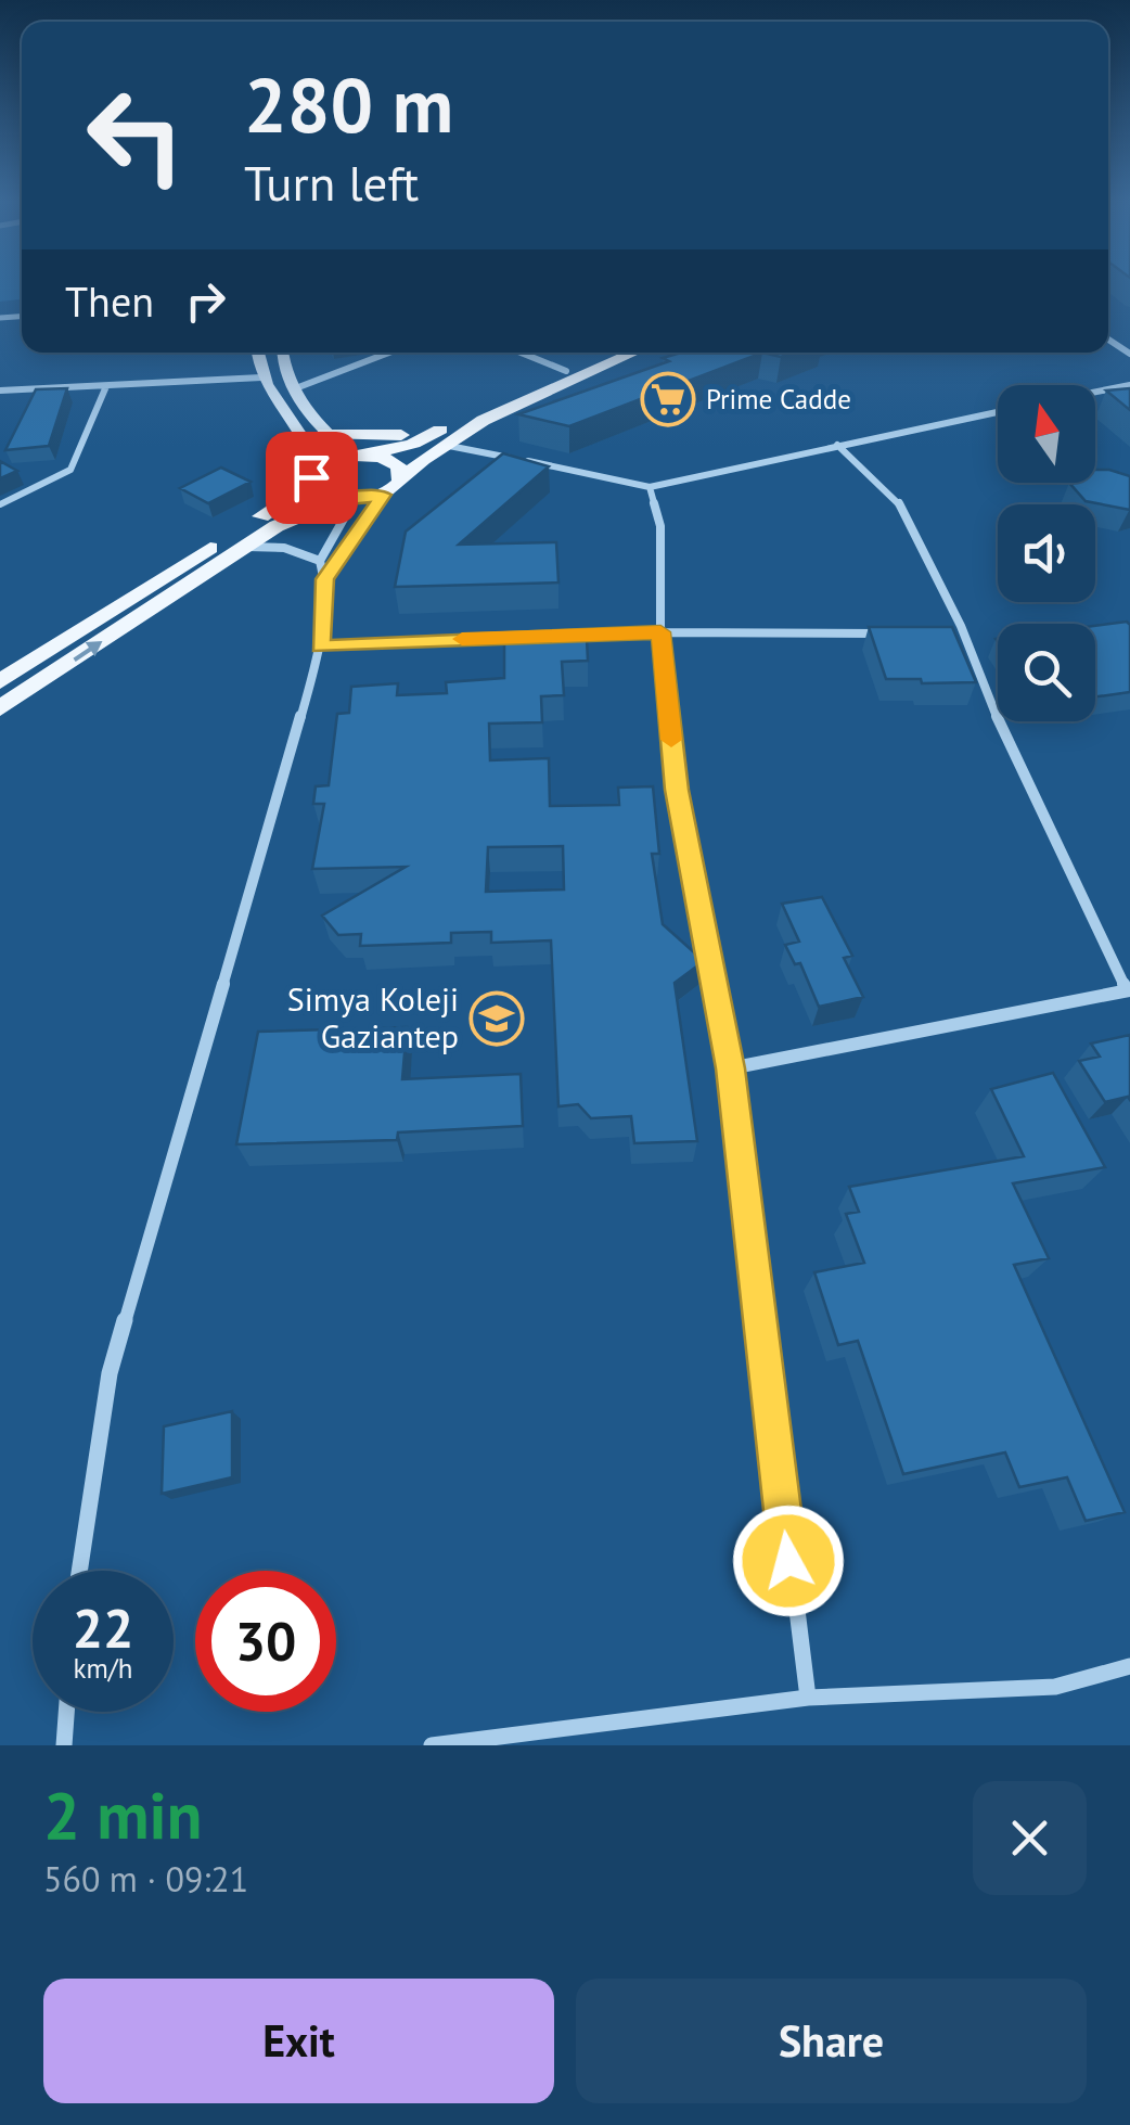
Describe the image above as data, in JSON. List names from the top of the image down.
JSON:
{
  "places": {
    "supermarket": ["Prime Cadde"],
    "school or university": ["Simya Koleji Gaziantep"]
  },
  "north": "top",
  "page": {
    "turn": ["280 m", "Turn left"],
    "then": "Then",
    "speed": "22 km/h",
    "limit": "30",
    "heading": ["2 min", "560 m · 09:21"],
    "buttons": ["Exit", "Share"]
  }
}
